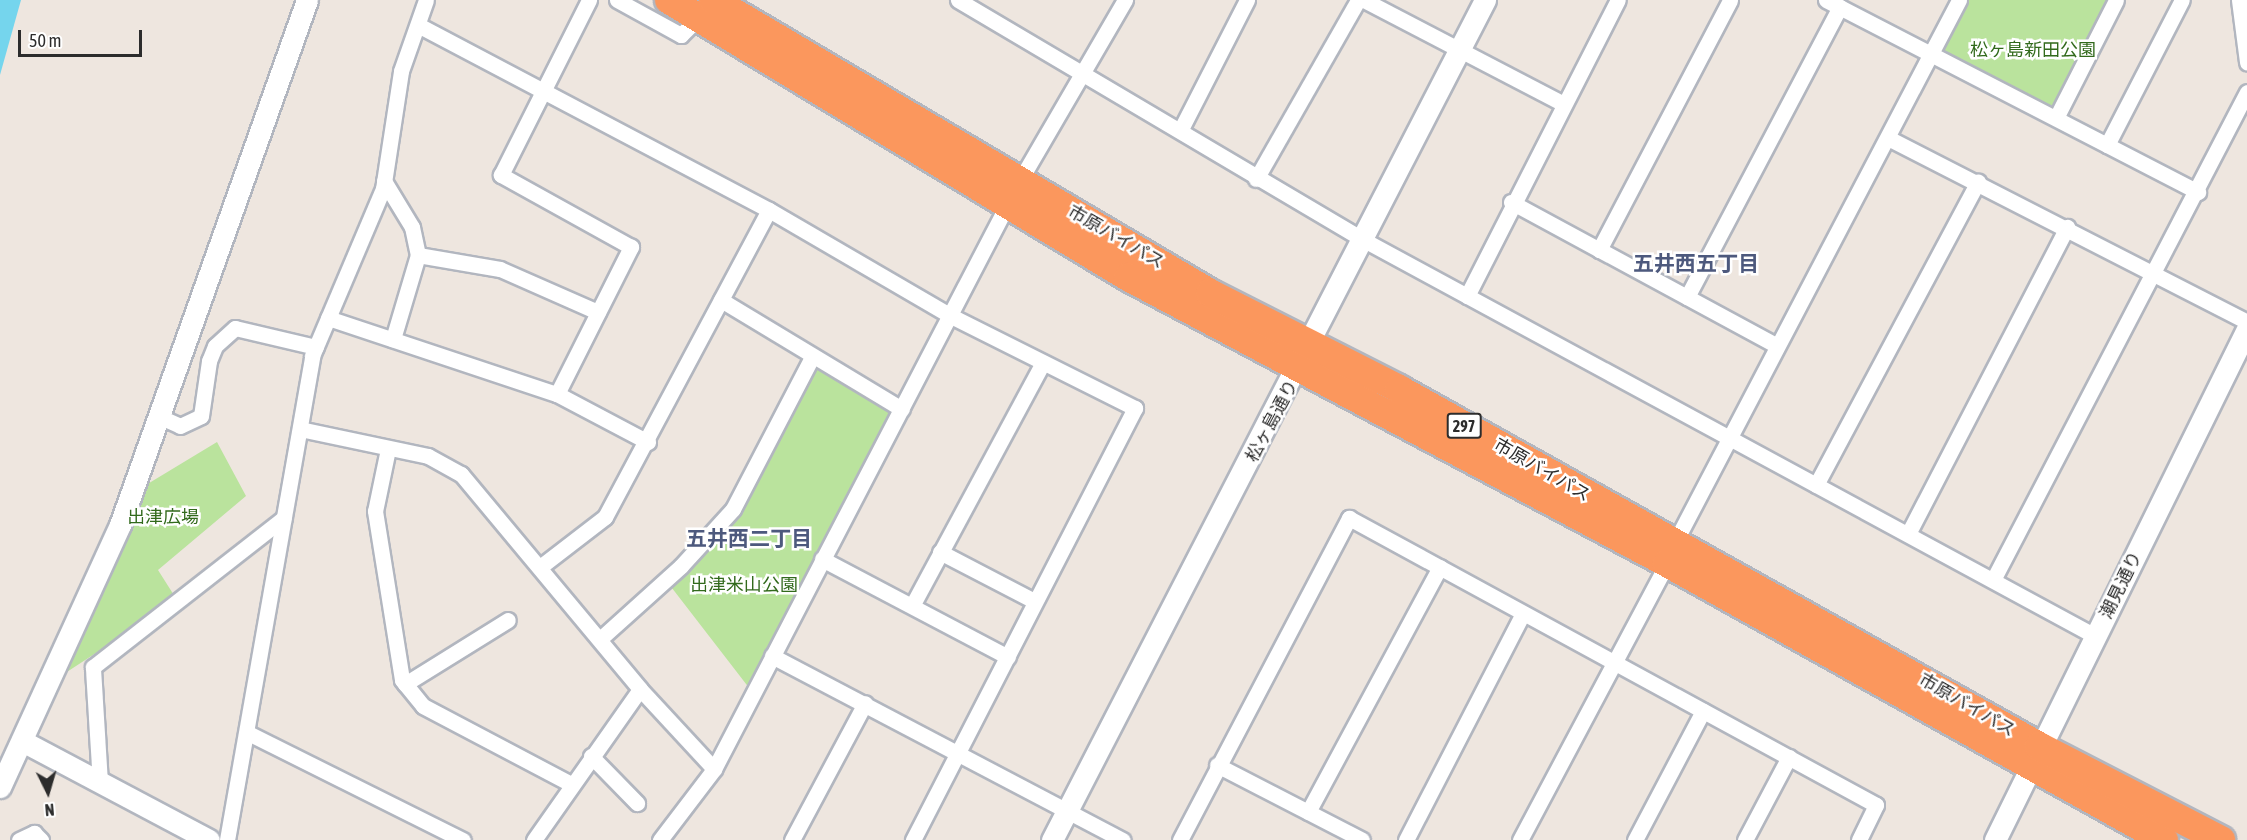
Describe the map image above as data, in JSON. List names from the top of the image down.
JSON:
{
  "streets": {
    "highway": ["市原バイパス", "297"],
    "street": ["松ヶ島通り", "潮見通り"]
  },
  "crossings": [
    ["市原バイパス", "松ヶ島通り"],
    ["市原バイパス", "潮見通り"]
  ],
  "districts": ["五井西五丁目", "五井西二丁目"],
  "parks": ["松ヶ島新田公園", "出津広場", "出津米山公園"],
  "scale_bar": "50 m",
  "north": "bottom"
}
